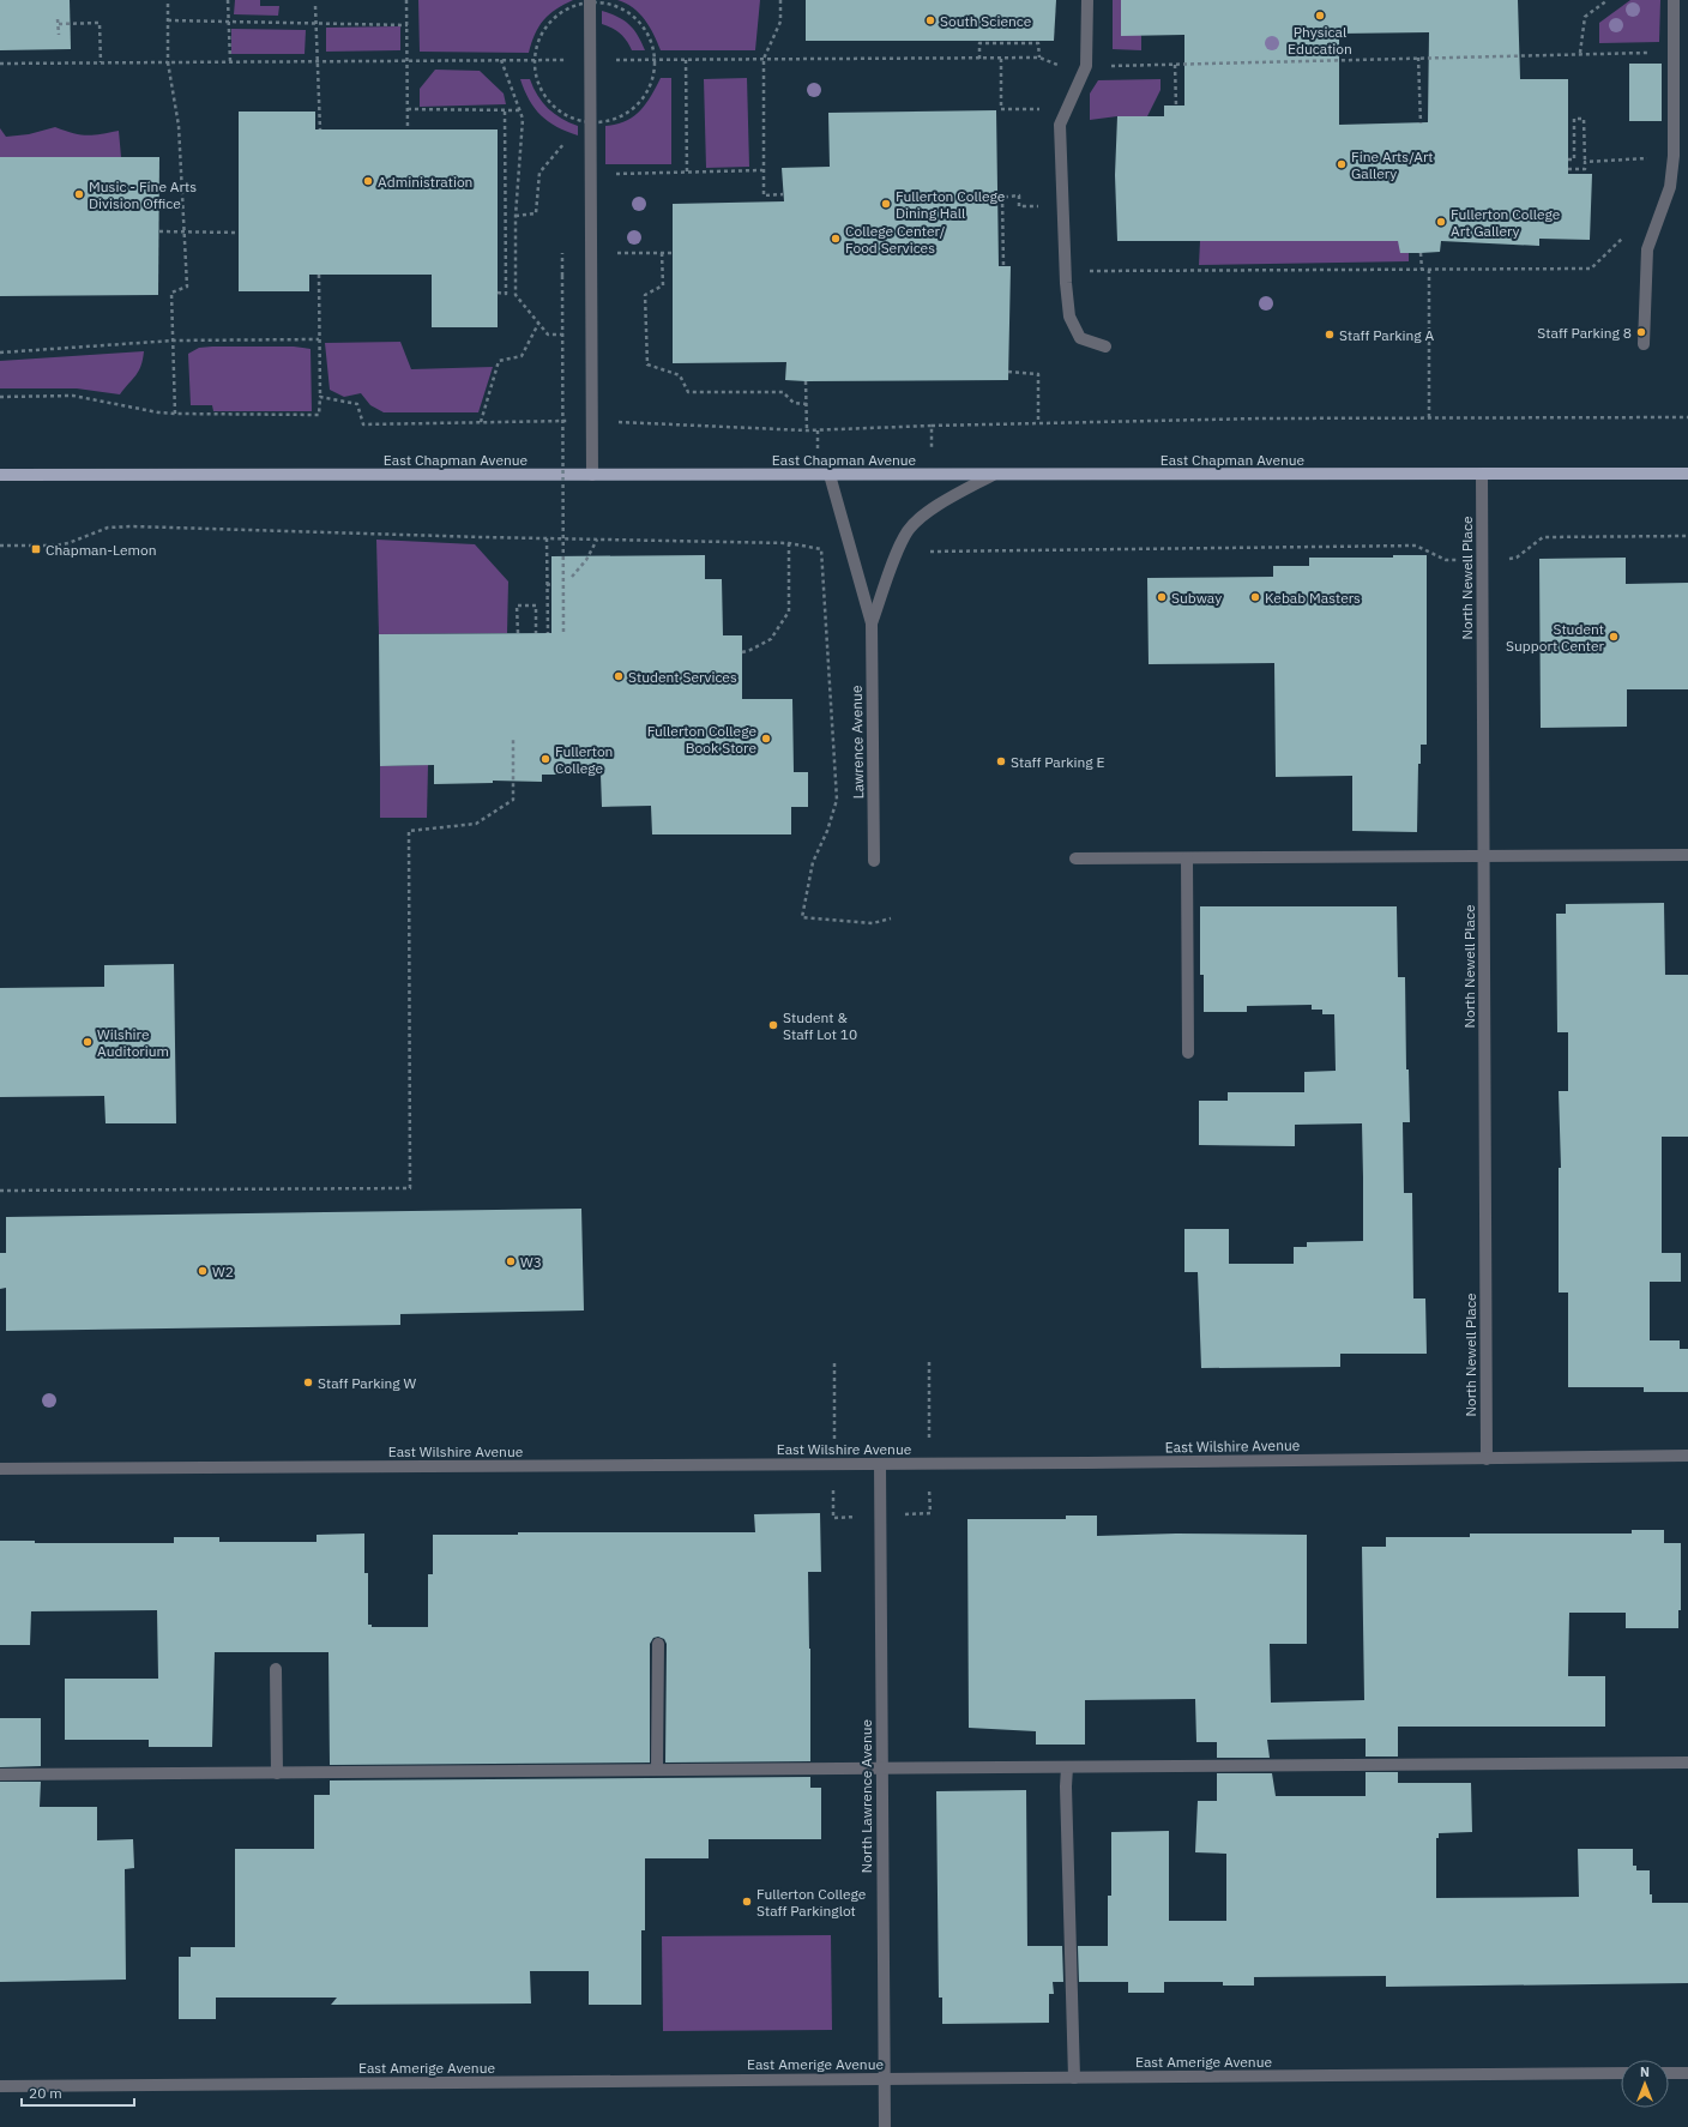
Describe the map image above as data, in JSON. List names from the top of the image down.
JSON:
{
  "streets": {
    "main road": ["East Chapman Avenue"],
    "street": [
      "North Newell Place",
      "Lawrence Avenue",
      "East Wilshire Avenue",
      "North Lawrence Avenue",
      "East Amerige Avenue"
    ]
  },
  "crossings": [
    ["East Chapman Avenue", "North Newell Place"],
    ["East Chapman Avenue", "Lawrence Avenue"],
    ["North Newell Place", "East Wilshire Avenue"],
    ["East Wilshire Avenue", "North Lawrence Avenue"],
    ["North Lawrence Avenue", "East Amerige Avenue"]
  ],
  "places": {
    "other": [
      "Physical Education",
      "South Science",
      "Fine Arts/Art Gallery",
      "Administration",
      "Music - Fine Arts Division Office",
      "Fullerton College Dining Hall",
      "Fullerton College Art Gallery",
      "College Center/ Food Services",
      "Staff Parking 8",
      "Staff Parking A",
      "Subway",
      "Kebab Masters",
      "Student Support Center",
      "Student Services",
      "Fullerton College Book Store",
      "Fullerton College",
      "Staff Parking E",
      "Student & Staff Lot 10",
      "Wilshire Auditorium",
      "W3",
      "W2",
      "Staff Parking W",
      "Fullerton College Staff Parkinglot"
    ],
    "transit": ["Chapman-Lemon"]
  },
  "scale_bar": "20 m",
  "north": "top"
}
